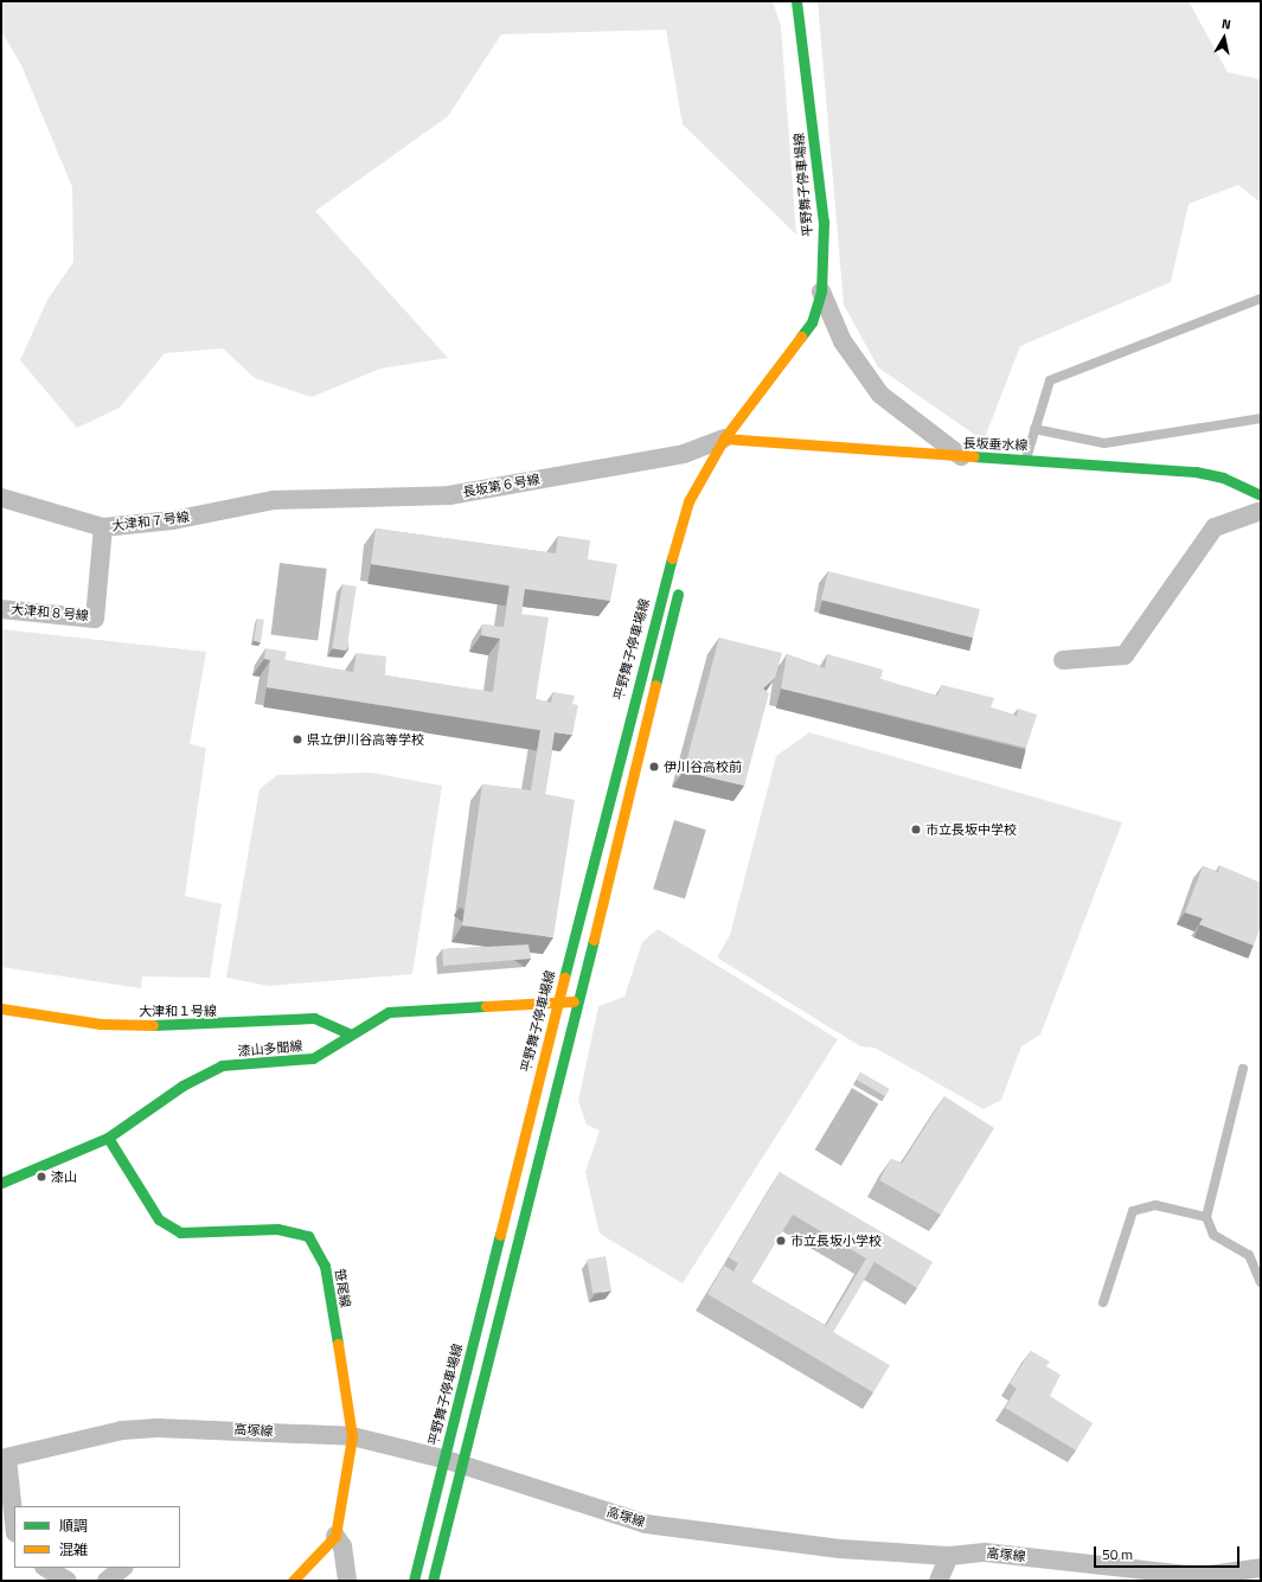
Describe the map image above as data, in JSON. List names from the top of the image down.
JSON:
{
  "streets": {
    "main road": [
      "平野舞子停車場線",
      "長坂垂水線",
      "大津和１号線",
      "漆山多聞線",
      "笹尾線"
    ],
    "street": [
      "長坂第６号線",
      "大津和７号線",
      "大津和８号線",
      "高塚線"
    ]
  },
  "crossings": [
    ["平野舞子停車場線", "長坂垂水線"],
    ["平野舞子停車場線", "長坂第６号線"],
    ["平野舞子停車場線", "漆山多聞線"],
    ["平野舞子停車場線", "高塚線"],
    ["長坂垂水線", "長坂第６号線"],
    ["長坂第６号線", "大津和７号線"],
    ["大津和７号線", "大津和８号線"],
    ["大津和１号線", "漆山多聞線"],
    ["漆山多聞線", "笹尾線"],
    ["笹尾線", "高塚線"]
  ],
  "places": [
    "県立伊川谷高等学校",
    "伊川谷高校前",
    "市立長坂中学校",
    "漆山",
    "市立長坂小学校"
  ],
  "legend": ["順調", "混雑"],
  "scale_bar": "50 m",
  "north": "top"
}
